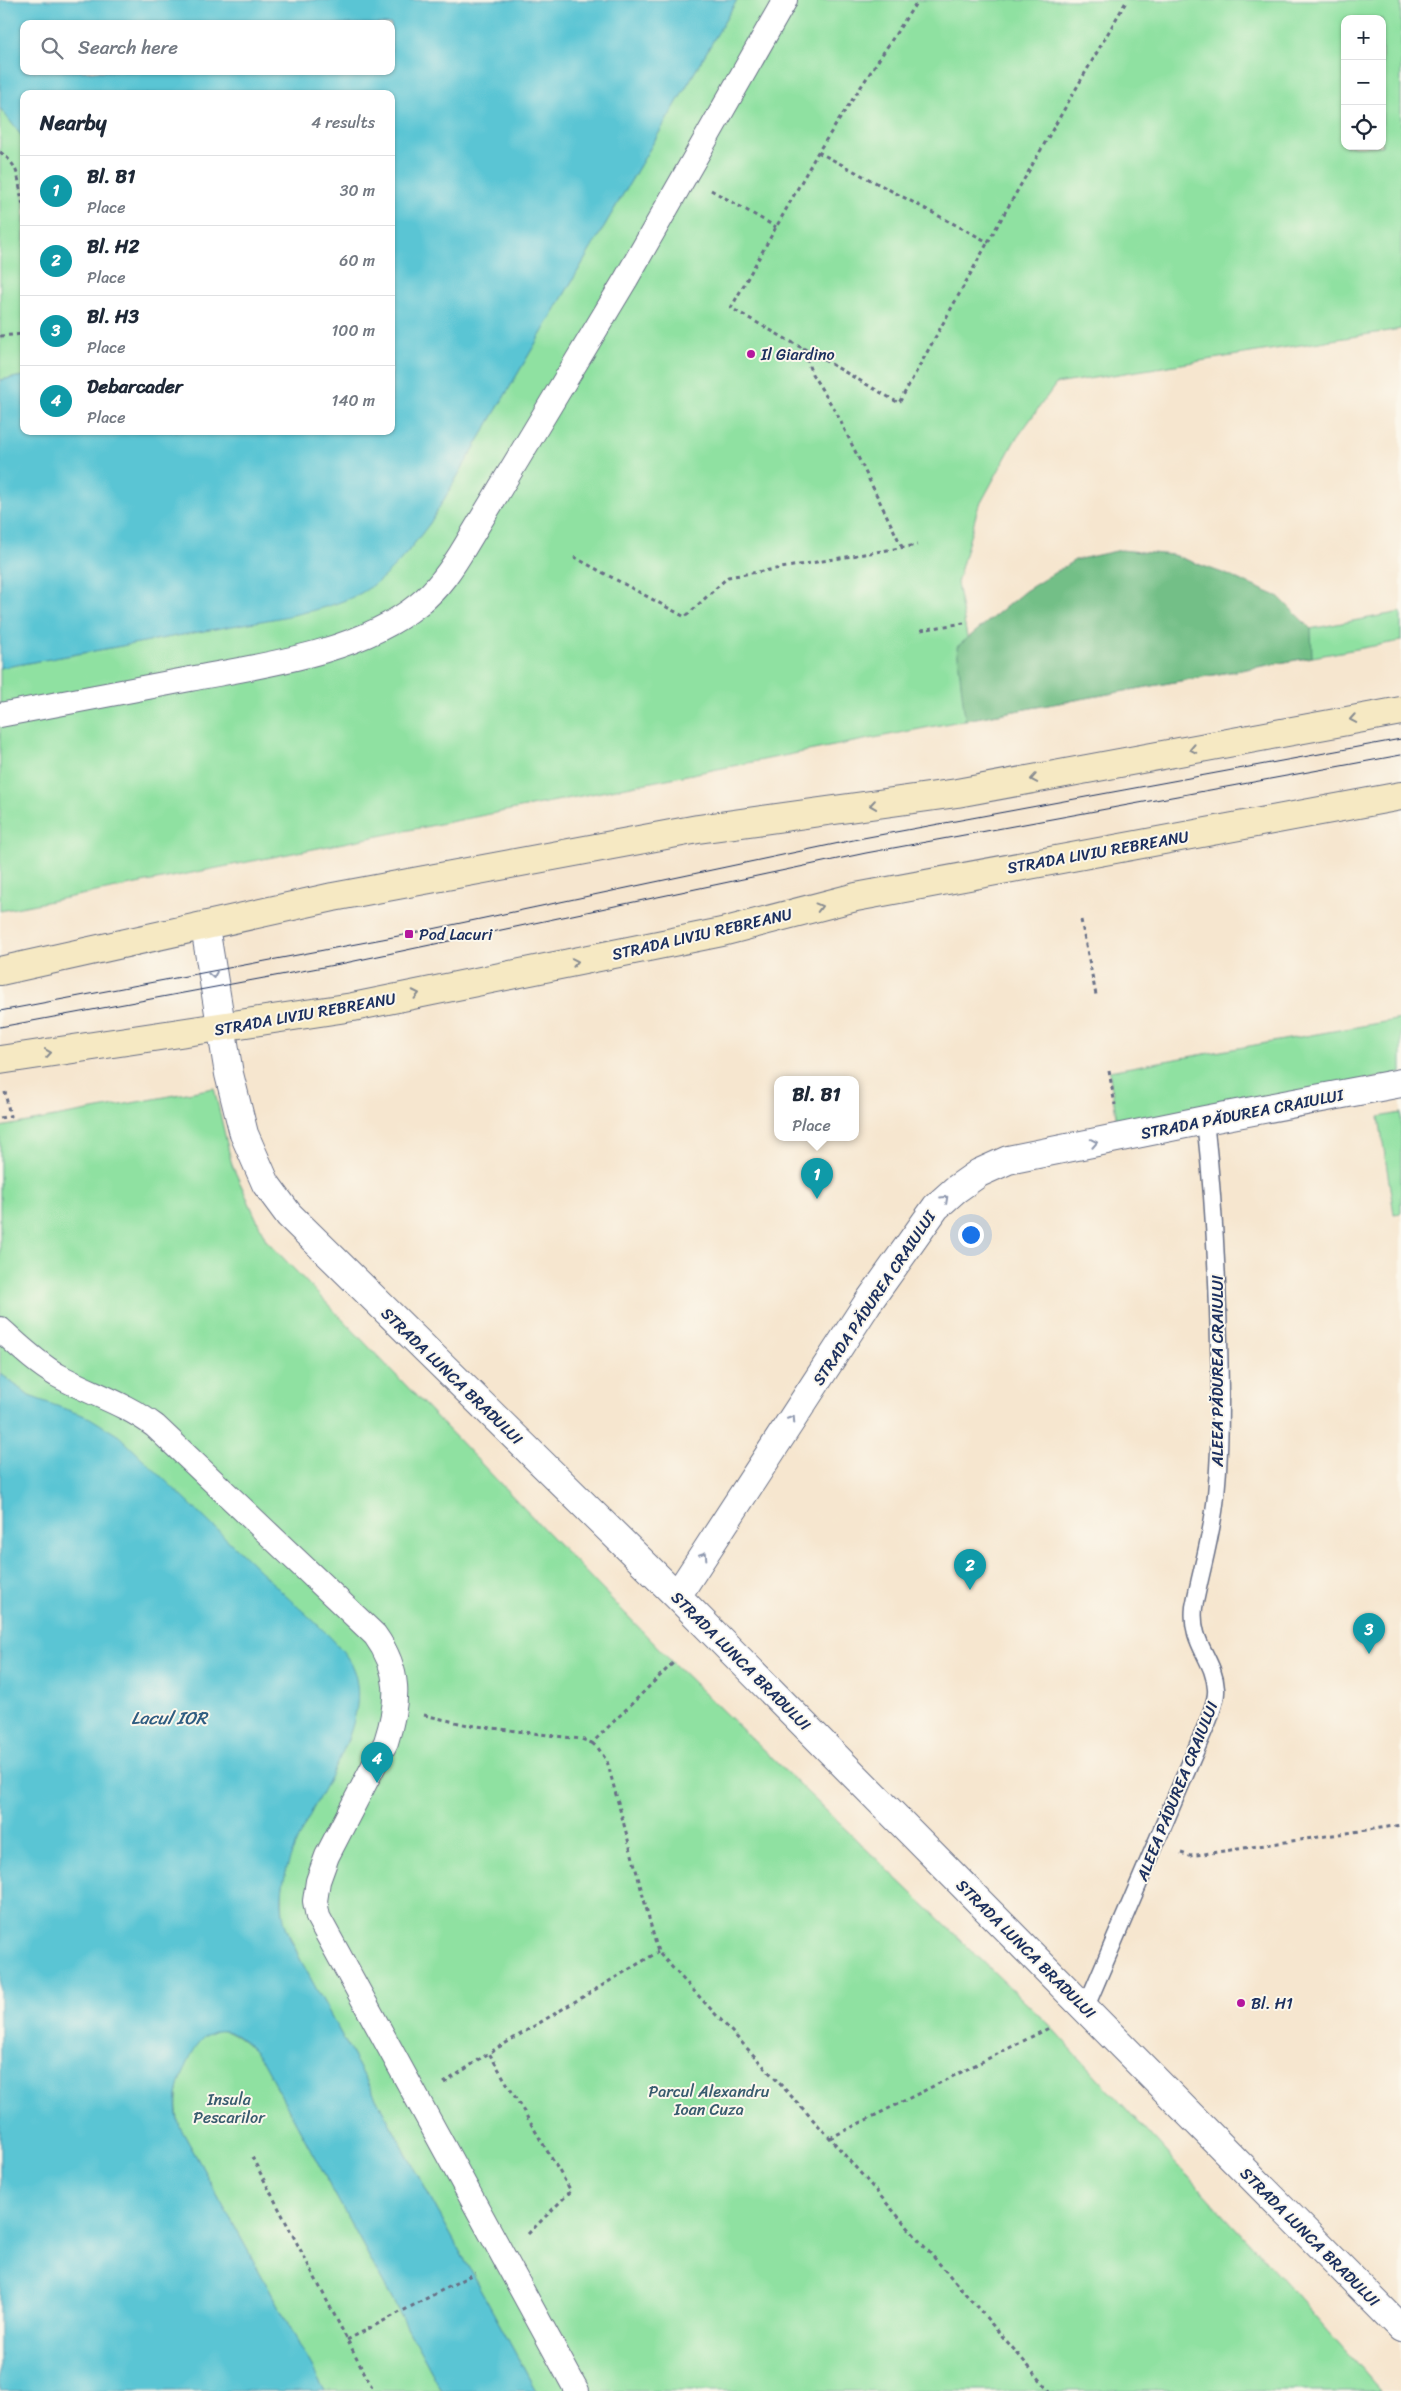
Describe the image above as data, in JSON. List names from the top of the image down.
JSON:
{
  "streets": {
    "main road": ["STRADA LIVIU REBREANU"],
    "street": ["STRADA PĂDUREA CRAIULUI", "STRADA LUNCA BRADULUI"],
    "lane": ["ALEEA PĂDUREA CRAIULUI"]
  },
  "crossings": [
    ["STRADA LIVIU REBREANU", "STRADA LUNCA BRADULUI"],
    ["STRADA PĂDUREA CRAIULUI", "ALEEA PĂDUREA CRAIULUI"],
    ["STRADA PĂDUREA CRAIULUI", "STRADA LUNCA BRADULUI"],
    ["ALEEA PĂDUREA CRAIULUI", "STRADA LUNCA BRADULUI"]
  ],
  "one_way": ["STRADA PĂDUREA CRAIULUI"],
  "water": ["Lacul IOR"],
  "parks": ["Parcul Alexandru Ioan Cuza", "Insula Pescarilor"],
  "places": {
    "other": ["Il Giardino", "Bl. H1"],
    "transit": ["Pod Lacuri"]
  },
  "page": {
    "map_buttons": ["+", "−"],
    "search": "Search here",
    "heading": ["Nearby", "4 results"],
    "list": [
      {
        "mark": "1",
        "name": "Bl. B1",
        "note": "Place",
        "value": "30 m"
      },
      {
        "mark": "2",
        "name": "Bl. H2",
        "note": "Place",
        "value": "60 m"
      },
      {
        "mark": "3",
        "name": "Bl. H3",
        "note": "Place",
        "value": "100 m"
      },
      {
        "mark": "4",
        "name": "Debarcader",
        "note": "Place",
        "value": "140 m"
      }
    ],
    "popup": ["Bl. B1", "Place"],
    "pins": [
      "1",
      "2",
      "3",
      "4"
    ]
  }
}
